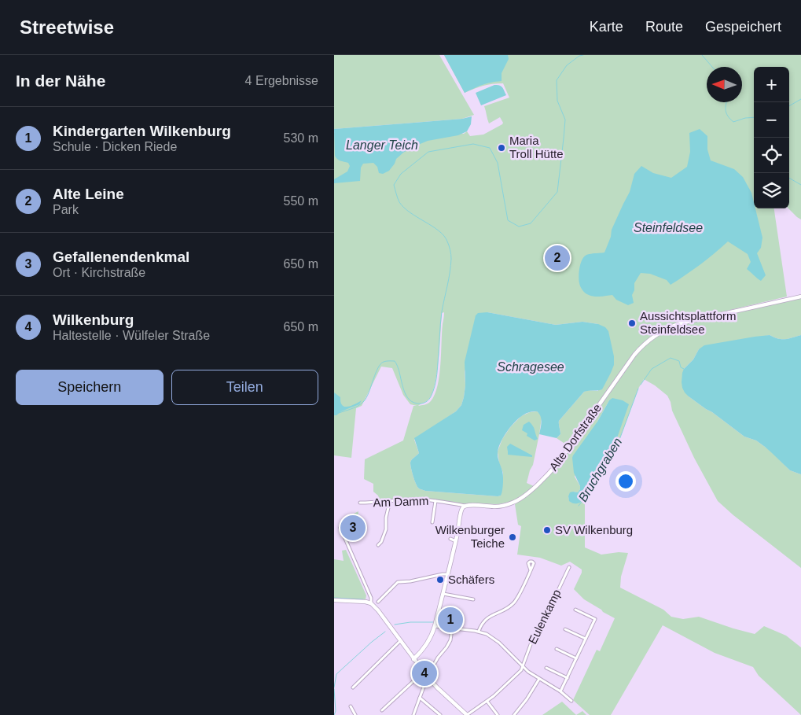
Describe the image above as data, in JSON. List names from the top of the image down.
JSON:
{
  "streets": {
    "street": ["Alte Dorfstraße", "Am Damm", "Eulenkamp"]
  },
  "crossings": [
    ["Alte Dorfstraße", "Am Damm"]
  ],
  "water": [
    "Langer Teich",
    "Steinfeldsee",
    "Schragesee",
    "Bruchgraben"
  ],
  "places": [
    "Maria Troll Hütte",
    "Aussichtsplattform Steinfeldsee",
    "SV Wilkenburg",
    "Wilkenburger Teiche",
    "Schäfers"
  ],
  "north": "left",
  "page": {
    "header": "Streetwise",
    "nav": ["Karte", "Route", "Gespeichert"],
    "heading": ["In der Nähe", "4 Ergebnisse"],
    "map_buttons": ["+", "−"],
    "list": [
      {
        "mark": "1",
        "name": "Kindergarten Wilkenburg",
        "note": "Schule · Dicken Riede",
        "value": "530 m"
      },
      {
        "mark": "2",
        "name": "Alte Leine",
        "note": "Park",
        "value": "550 m"
      },
      {
        "mark": "3",
        "name": "Gefallenendenkmal",
        "note": "Ort · Kirchstraße",
        "value": "650 m"
      },
      {
        "mark": "4",
        "name": "Wilkenburg",
        "note": "Haltestelle · Wülfeler Straße",
        "value": "650 m"
      }
    ],
    "pins": [
      "2",
      "3",
      "1",
      "4"
    ],
    "buttons": ["Speichern", "Teilen"]
  }
}
